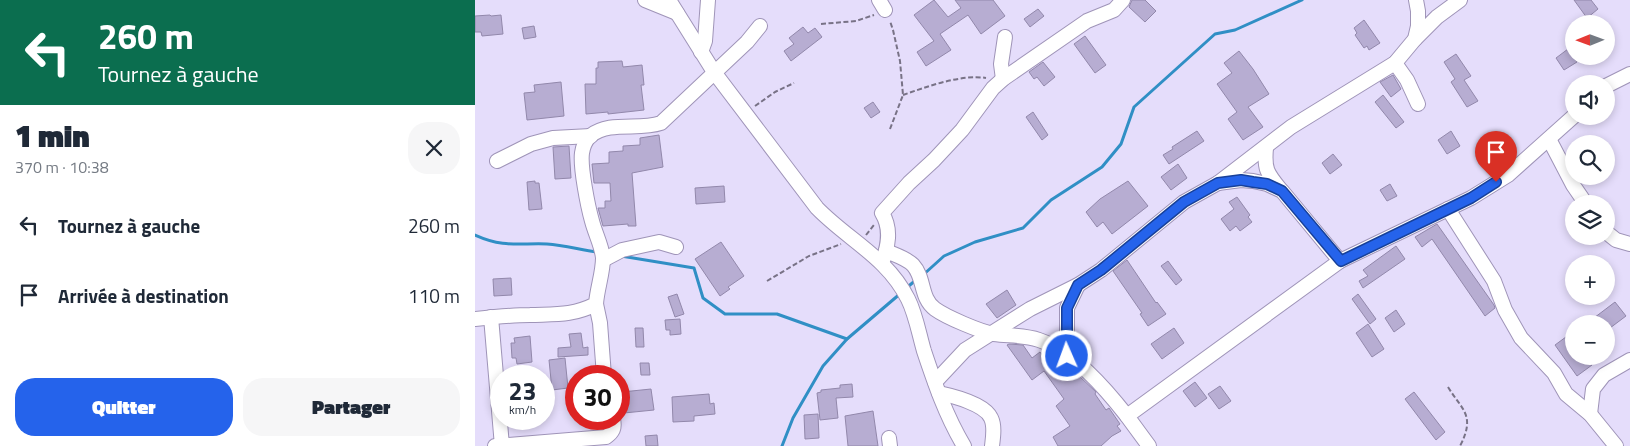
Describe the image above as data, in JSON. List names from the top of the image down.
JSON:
{
  "north": "left",
  "page": {
    "turn": ["260 m", "Tournez à gauche"],
    "map_buttons": ["+", "−"],
    "heading": ["1 min", "370 m · 10:38"],
    "list": [
      {
        "name": "Tournez à gauche",
        "value": "260 m"
      },
      {
        "name": "Arrivée à destination",
        "value": "110 m"
      }
    ],
    "speed": "23 km/h",
    "limit": "30",
    "buttons": ["Quitter", "Partager"]
  }
}
